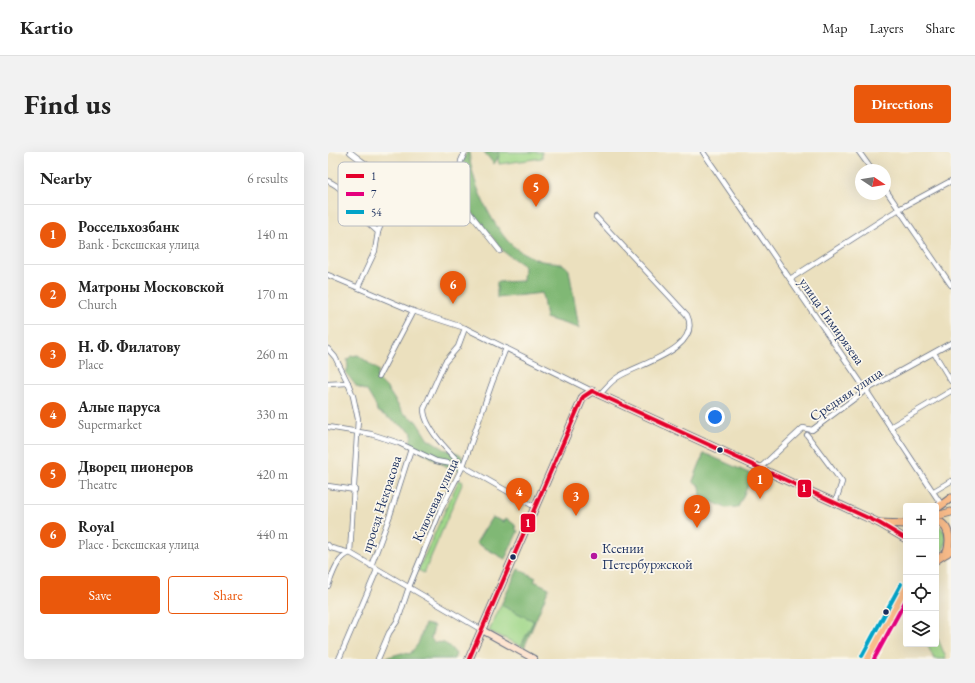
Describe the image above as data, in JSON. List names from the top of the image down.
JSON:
{
  "streets": {
    "street": [
      "улица Тимирязева",
      "Средняя улица",
      "Ключевая улица",
      "проезд Некрасова"
    ]
  },
  "crossings": [
    ["улица Тимирязева", "Средняя улица"]
  ],
  "places": ["Ксении Петербуржской"],
  "lines": ["transit line 1", "transit line 54", "transit line 7"],
  "legend": ["1", "7", "54"],
  "north": "right",
  "page": {
    "header": "Kartio",
    "nav": ["Map", "Layers", "Share"],
    "buttons": [
      "Directions",
      ["Save", "Share"]
    ],
    "title": "Find us",
    "heading": ["Nearby", "6 results"],
    "pins": [
      "5",
      "6",
      "1",
      "4",
      "3",
      "2"
    ],
    "list": [
      {
        "mark": "1",
        "name": "Россельхозбанк",
        "note": "Bank · Бекешская улица",
        "value": "140 m"
      },
      {
        "mark": "2",
        "name": "Матроны Московской",
        "note": "Church",
        "value": "170 m"
      },
      {
        "mark": "3",
        "name": "Н. Ф. Филатову",
        "note": "Place",
        "value": "260 m"
      },
      {
        "mark": "4",
        "name": "Алые паруса",
        "note": "Supermarket",
        "value": "330 m"
      },
      {
        "mark": "5",
        "name": "Дворец пионеров",
        "note": "Theatre",
        "value": "420 m"
      },
      {
        "mark": "6",
        "name": "Royal",
        "note": "Place · Бекешская улица",
        "value": "440 m"
      }
    ],
    "map_buttons": ["+", "−"]
  }
}
